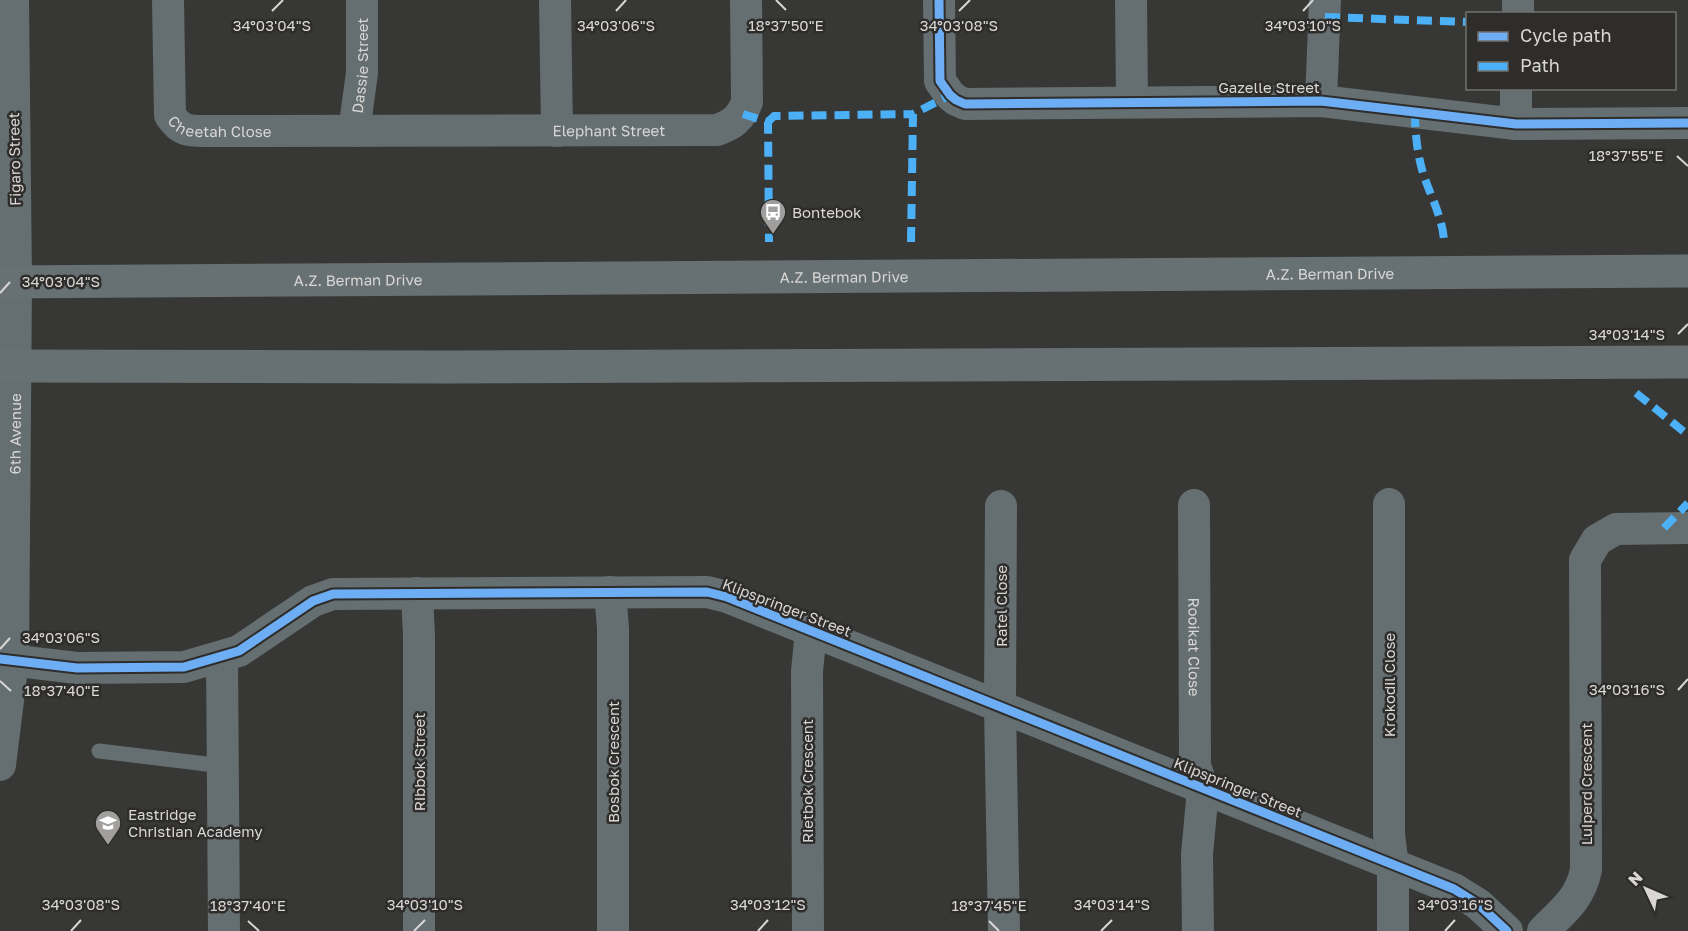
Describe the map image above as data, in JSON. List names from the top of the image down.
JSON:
{
  "streets": {
    "main road": ["A.Z. Berman Drive"],
    "street": [
      "Dassie Street",
      "Gazelle Street",
      "Cheetah Close",
      "Elephant Street",
      "Figaro Street",
      "6th Avenue",
      "Ratel Close",
      "Klipspringer Street",
      "Rooikat Close",
      "Krokodil Close",
      "Ribbok Street",
      "Bosbok Crescent",
      "Rietbok Crescent",
      "Luiperd Crescent"
    ]
  },
  "crossings": [
    ["Dassie Street", "Cheetah Close"],
    ["Dassie Street", "Elephant Street"],
    ["Cheetah Close", "Elephant Street"],
    ["Figaro Street", "A.Z. Berman Drive"],
    ["Figaro Street", "6th Avenue"],
    ["A.Z. Berman Drive", "6th Avenue"],
    ["6th Avenue", "Klipspringer Street"],
    ["Ratel Close", "Klipspringer Street"],
    ["Klipspringer Street", "Rooikat Close"],
    ["Klipspringer Street", "Krokodil Close"],
    ["Klipspringer Street", "Ribbok Street"],
    ["Klipspringer Street", "Bosbok Crescent"],
    ["Klipspringer Street", "Rietbok Crescent"]
  ],
  "places": {
    "bus stop": ["Bontebok"],
    "school or university": ["Eastridge Christian Academy"]
  },
  "legend": ["Cycle path", "Path"],
  "north": "top left",
  "coordinates": [
    "18°37'50\"E",
    "34°03'04\"S",
    "34°03'06\"S",
    "34°03'08\"S",
    "34°03'10\"S",
    "18°37'55\"E",
    "34°03'14\"S",
    "34°03'16\"S",
    "18°37'40\"E",
    "34°03'12\"S",
    "18°37'45\"E"
  ]
}
